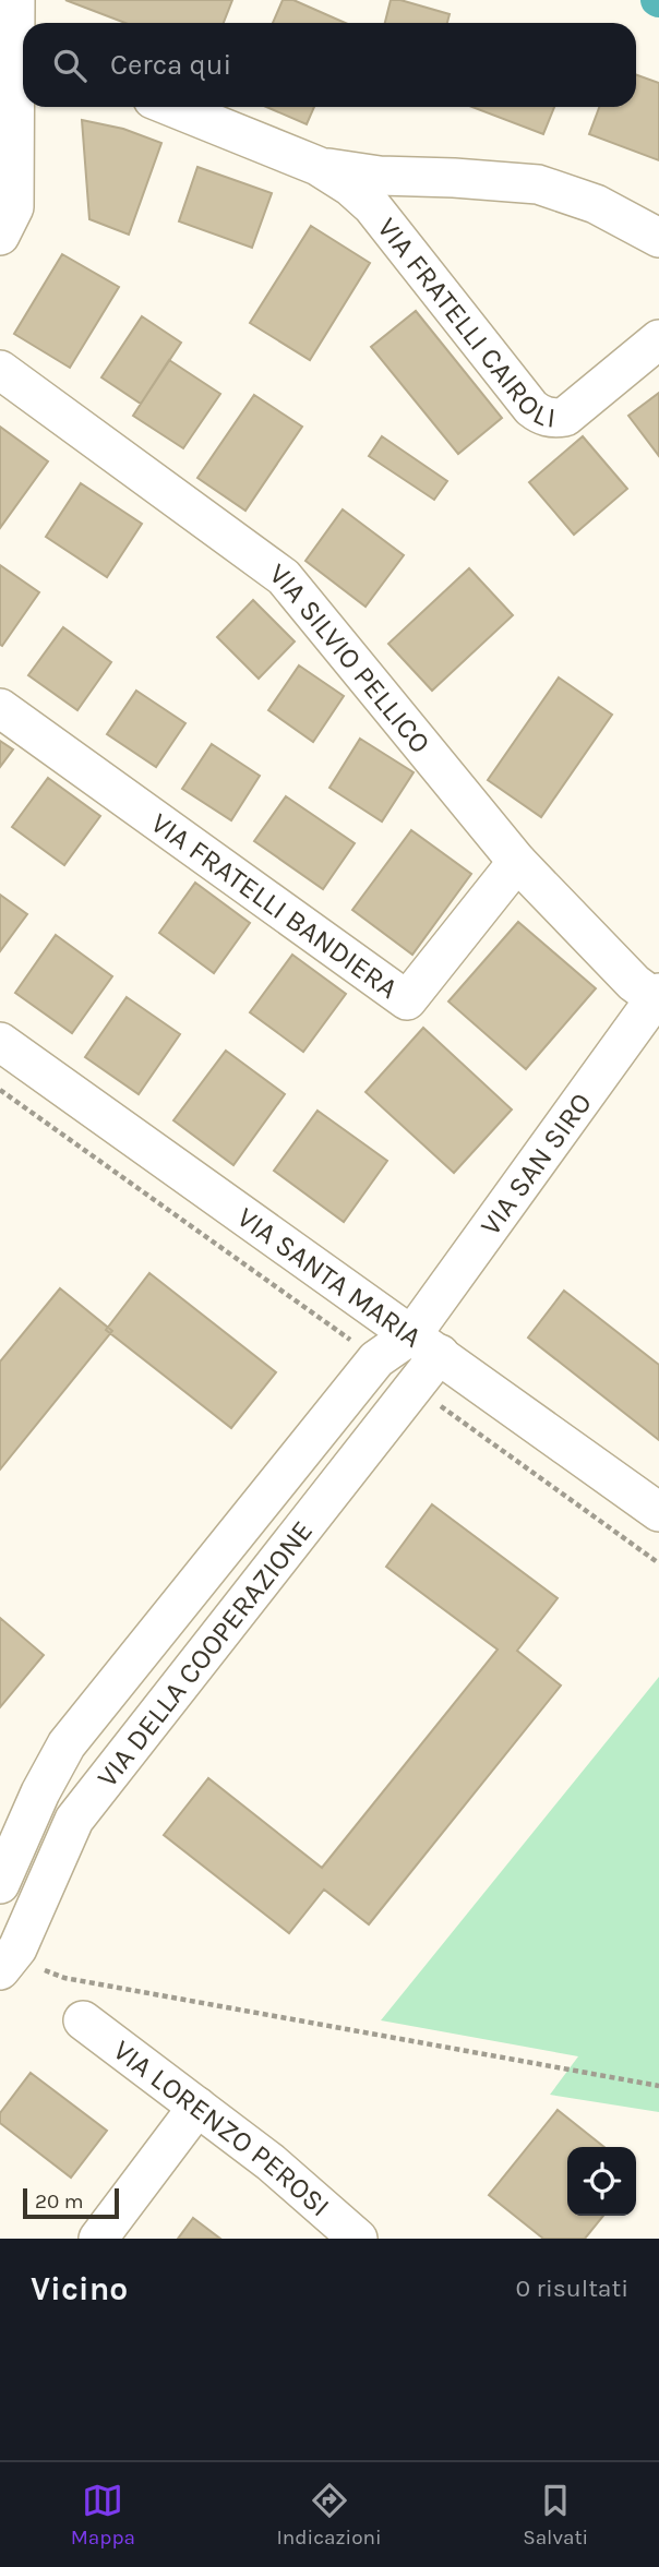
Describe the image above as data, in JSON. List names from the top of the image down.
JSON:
{
  "streets": {
    "street": [
      "VIA FRATELLI CAIROLI",
      "VIA SILVIO PELLICO",
      "VIA FRATELLI BANDIERA",
      "VIA SAN SIRO",
      "VIA SANTA MARIA",
      "VIA DELLA COOPERAZIONE",
      "VIA LORENZO PEROSI"
    ]
  },
  "crossings": [
    ["VIA SILVIO PELLICO", "VIA FRATELLI BANDIERA"],
    ["VIA SILVIO PELLICO", "VIA SAN SIRO"],
    ["VIA SAN SIRO", "VIA SANTA MARIA"],
    ["VIA SAN SIRO", "VIA DELLA COOPERAZIONE"],
    ["VIA SANTA MARIA", "VIA DELLA COOPERAZIONE"]
  ],
  "scale_bar": "20 m",
  "page": {
    "search": "Cerca qui",
    "scale": "20 m",
    "heading": ["Vicino", "0 risultati"],
    "nav": ["Mappa", "Indicazioni", "Salvati"]
  }
}
